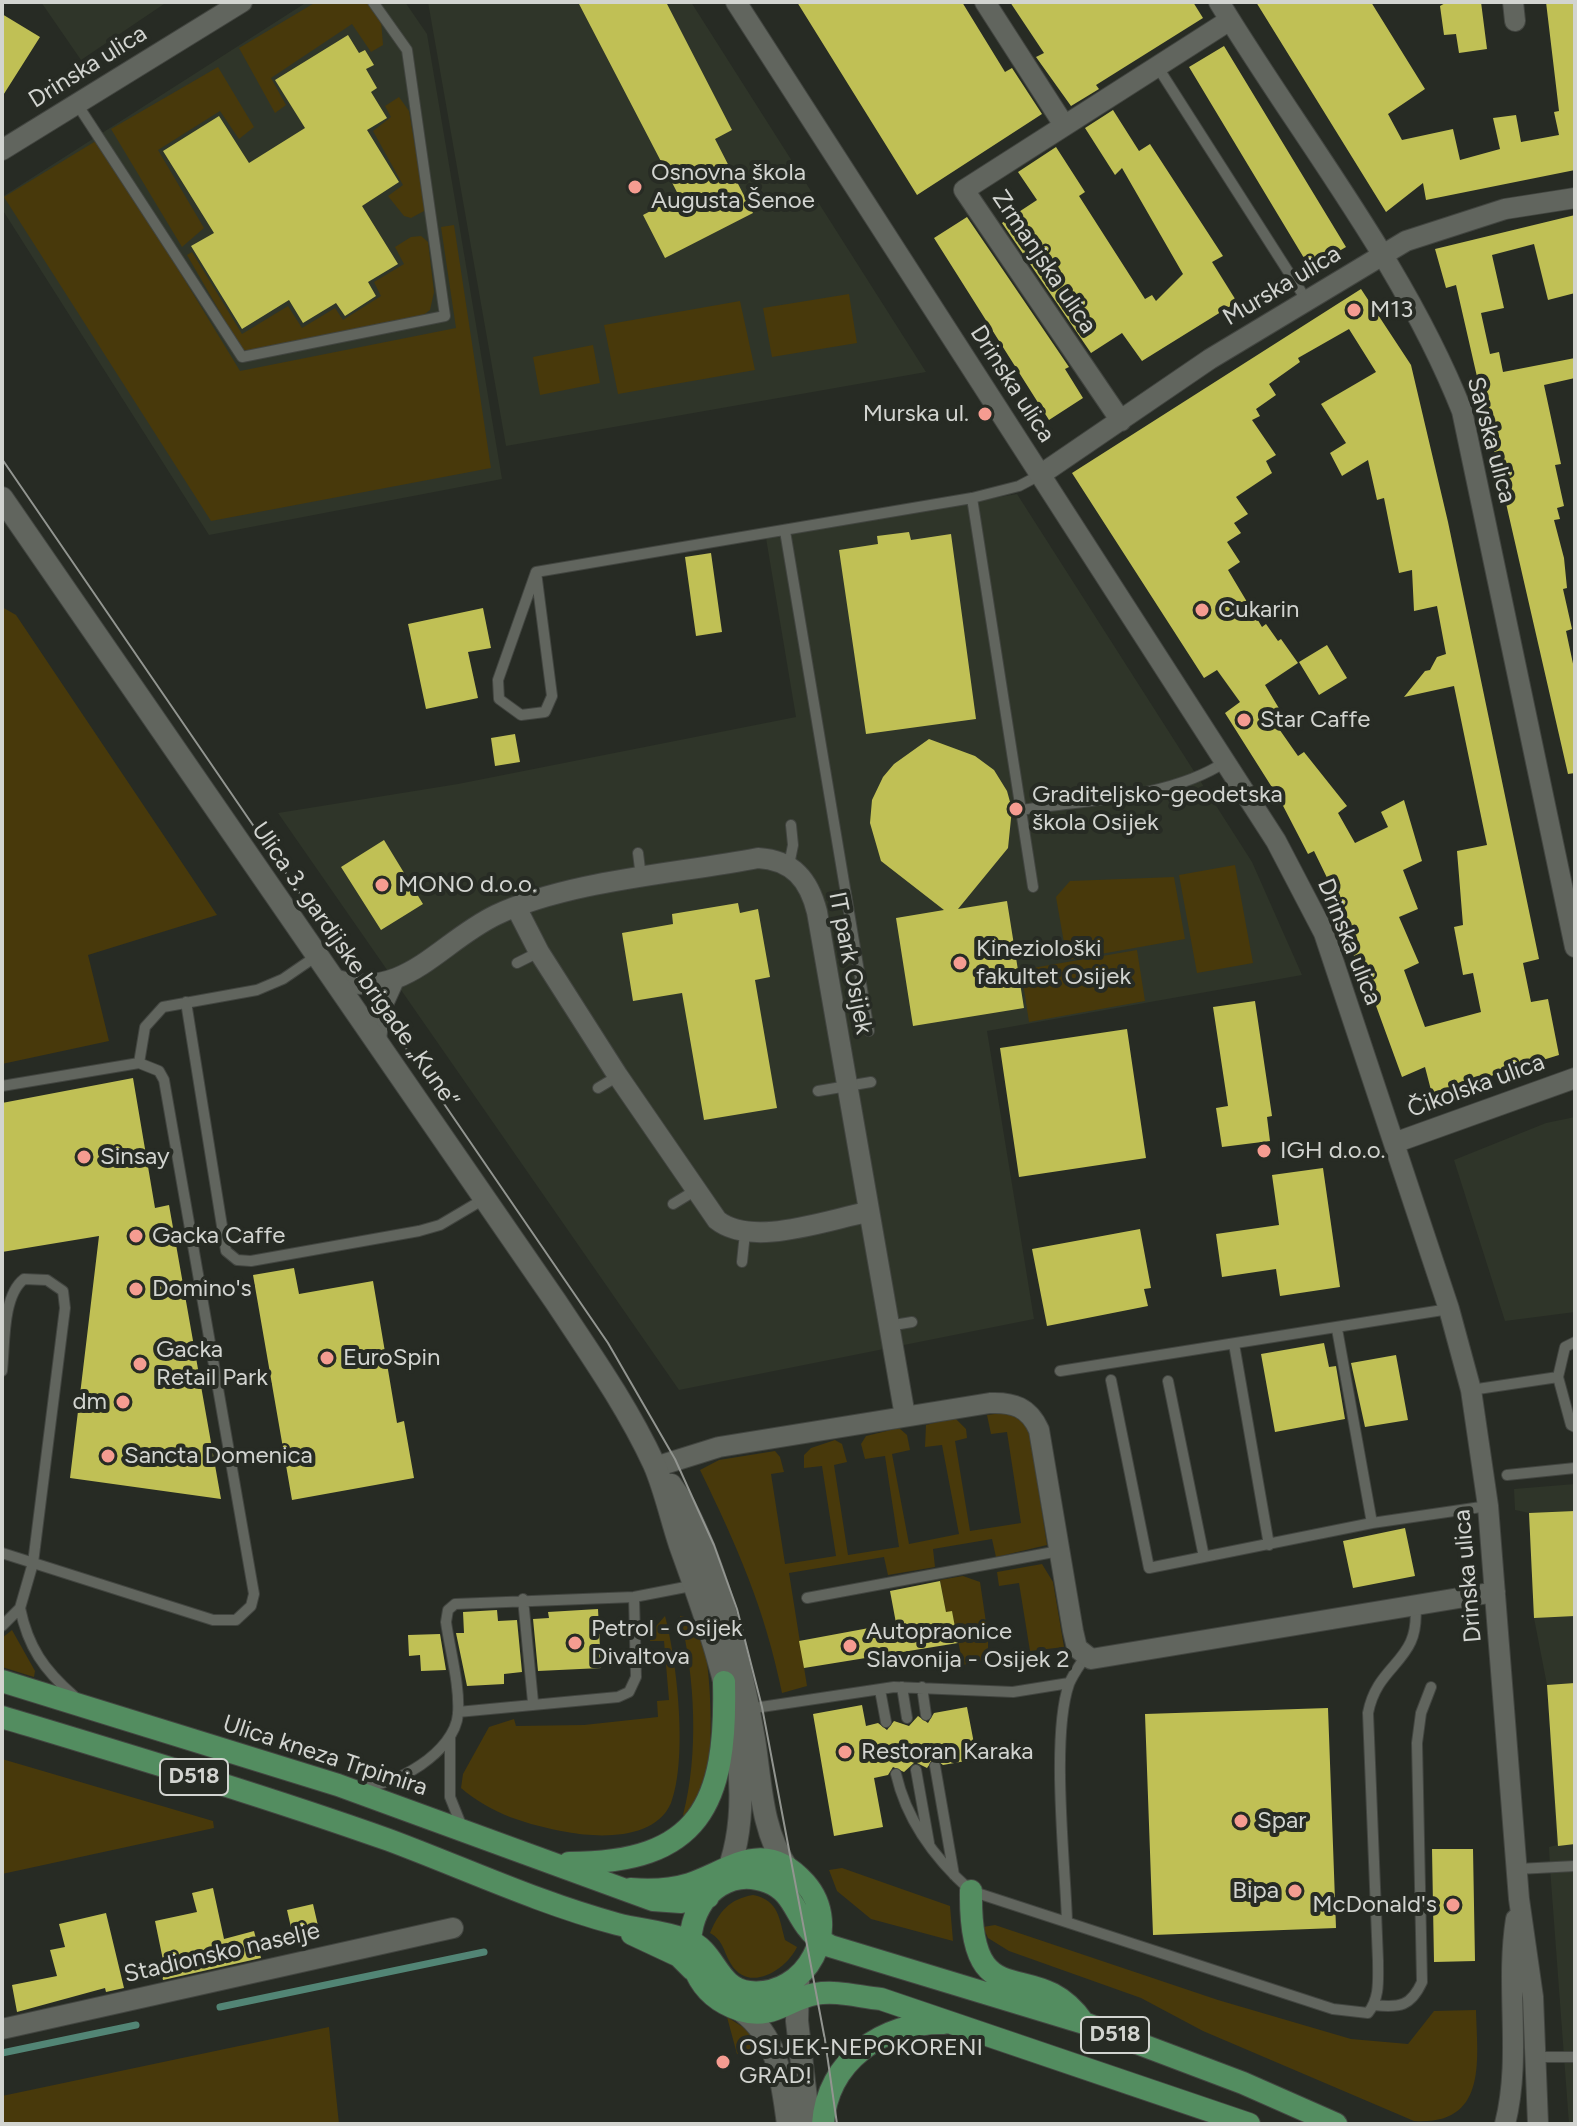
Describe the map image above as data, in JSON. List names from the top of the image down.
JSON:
{
  "streets": {
    "main road": ["Ulica kneza Trpimira", "D518"],
    "street": [
      "Drinska ulica",
      "Zrmanjska ulica",
      "Murska ulica",
      "Savska ulica",
      "IT park Osijek",
      "Ulica 3. gardijske brigade „Kune“",
      "Čikolska ulica",
      "Stadionsko naselje"
    ]
  },
  "crossings": [
    ["Drinska ulica", "Murska ulica"],
    ["Drinska ulica", "Čikolska ulica"],
    ["Zrmanjska ulica", "Murska ulica"],
    ["Zrmanjska ulica", "Savska ulica"],
    ["Murska ulica", "Savska ulica"],
    ["Ulica 3. gardijske brigade „Kune“", "Ulica kneza Trpimira"],
    ["Ulica 3. gardijske brigade „Kune“", "D518"],
    ["Ulica kneza Trpimira", "D518"]
  ],
  "places": [
    "Osnovna škola Augusta Šenoe",
    "M13",
    "Murska ul.",
    "Cukarin",
    "Star Caffe",
    "Graditeljsko-geodetska škola Osijek",
    "MONO d.o.o.",
    "Kineziološki fakultet Osijek",
    "IGH d.o.o.",
    "Sinsay",
    "Gacka Caffe",
    "Domino's",
    "EuroSpin",
    "Gacka Retail Park",
    "dm",
    "Sancta Domenica",
    "Petrol - Osijek Divaltova",
    "Autopraonice Slavonija - Osijek 2",
    "Restoran Karaka",
    "Spar",
    "Bipa",
    "McDonald's",
    "OSIJEK-NEPOKORENI GRAD!"
  ]
}
